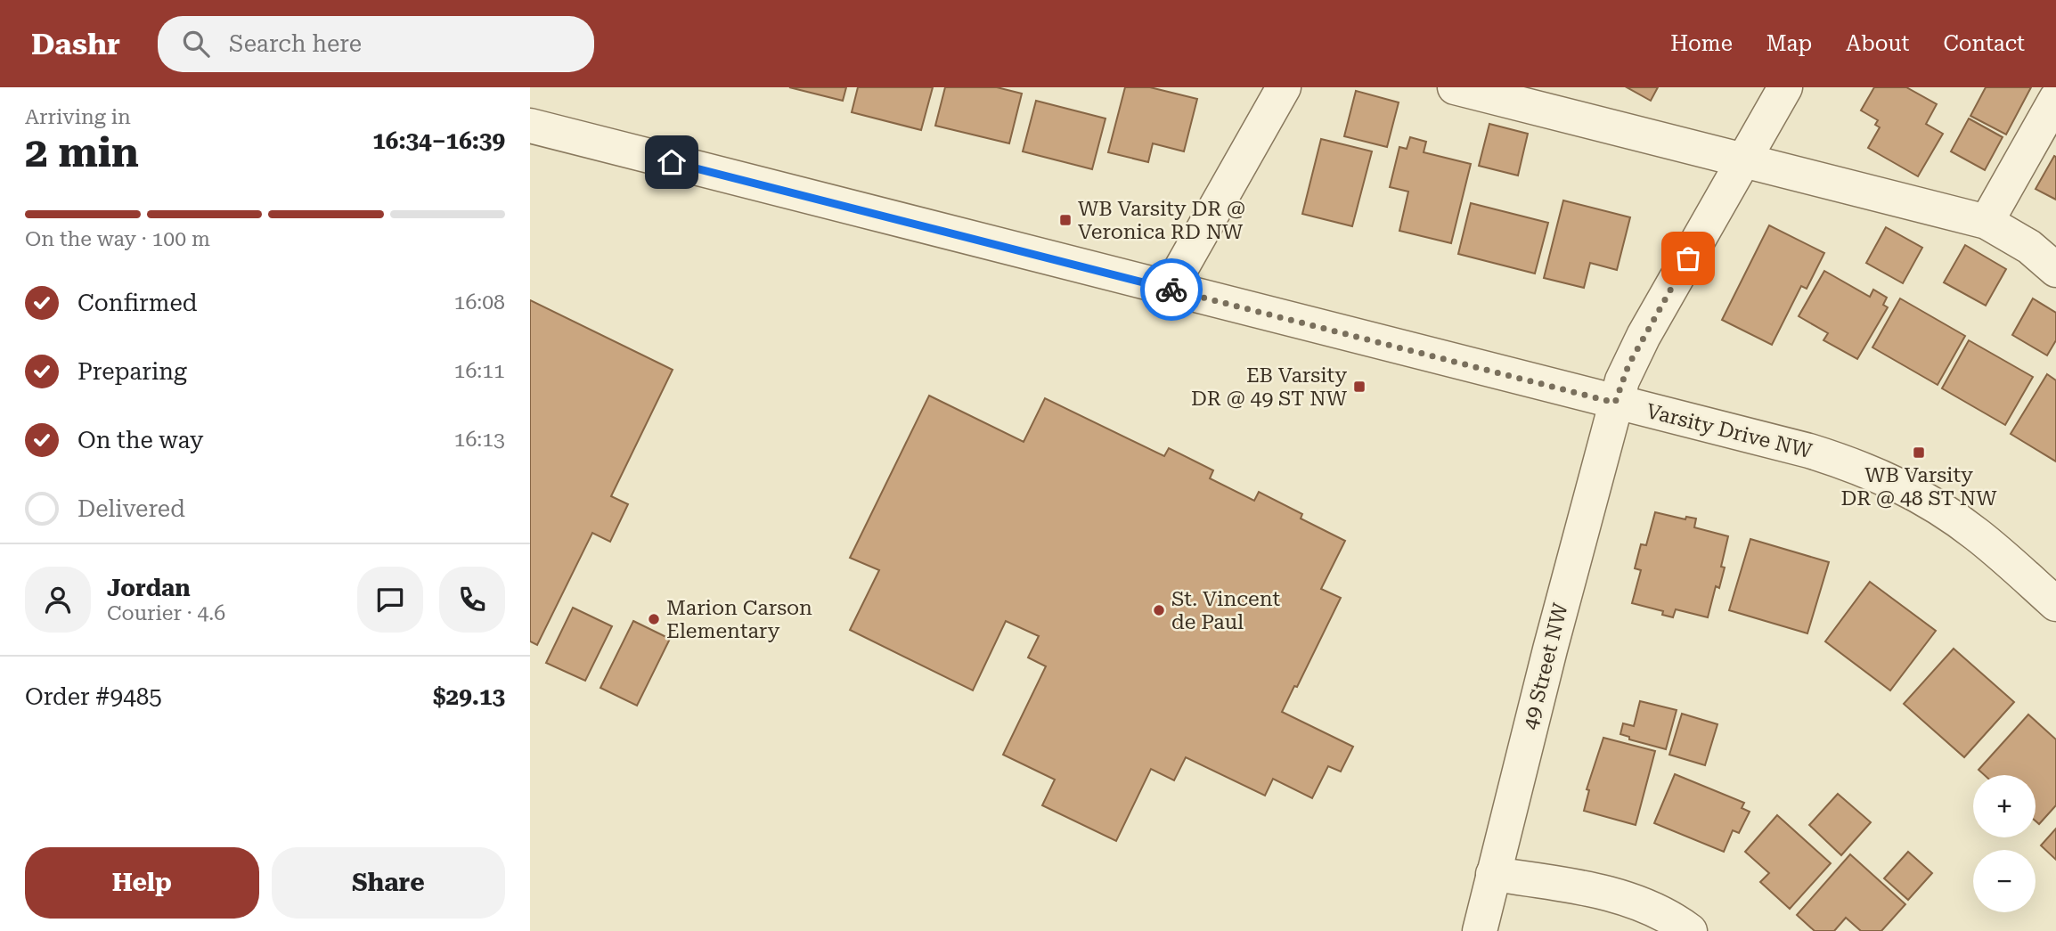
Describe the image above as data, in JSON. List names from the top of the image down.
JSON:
{
  "streets": {
    "street": ["Varsity Drive NW", "49 Street NW"]
  },
  "crossings": [
    ["Varsity Drive NW", "49 Street NW"]
  ],
  "places": {
    "transit": ["WB Varsity DR @ Veronica RD NW", "EB Varsity DR @ 49 ST NW", "WB Varsity DR @ 48 ST NW"],
    "other": ["St. Vincent de Paul", "Marion Carson Elementary"]
  },
  "page": {
    "header": "Dashr",
    "search": "Search here",
    "nav": [
      "Home",
      "Map",
      "About",
      "Contact"
    ],
    "heading": ["2 min", "Arriving in", "16:34–16:39"],
    "panel": [
      "Jordan",
      "Courier · 4.6",
      "Order #9485",
      "$29.13"
    ],
    "bar": "On the way · 100 m",
    "list": [
      ["Confirmed", "16:08"],
      ["Preparing", "16:11"],
      ["On the way", "16:13"],
      "Delivered"
    ],
    "map_buttons": ["+", "−"],
    "buttons": ["Help", "Share"]
  }
}
